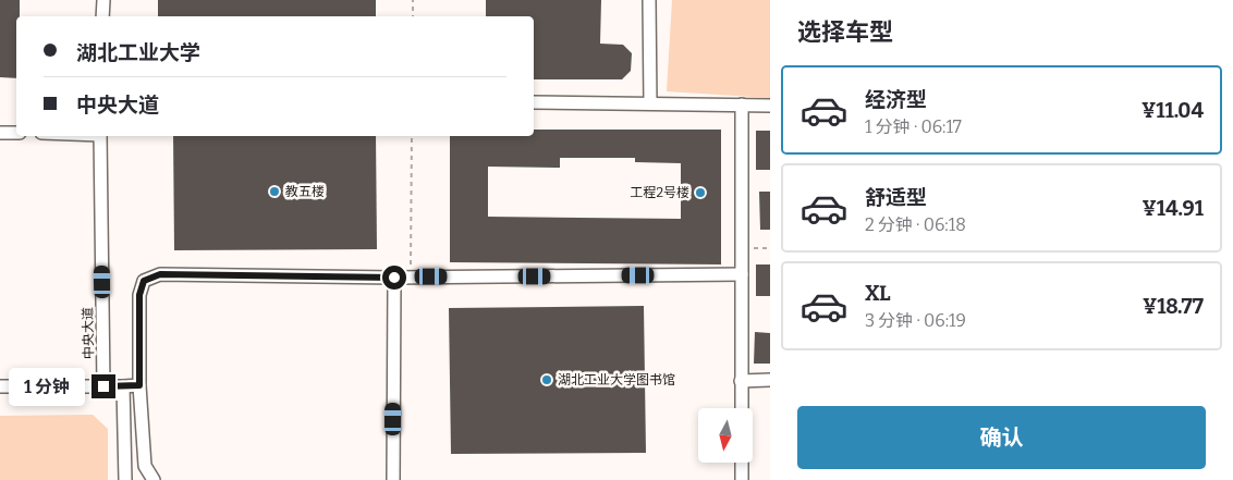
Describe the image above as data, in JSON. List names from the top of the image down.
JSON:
{
  "streets": {
    "street": ["中央大道"]
  },
  "places": ["教五楼", "工程2号楼", "湖北工业大学图书馆"],
  "north": "bottom",
  "page": {
    "heading": "选择车型",
    "banner": ["湖北工业大学", "中央大道"],
    "list": [
      {
        "name": "经济型",
        "note": "1 分钟 · 06:17",
        "value": "¥11.04"
      },
      {
        "name": "舒适型",
        "note": "2 分钟 · 06:18",
        "value": "¥14.91"
      },
      {
        "name": "XL",
        "note": "3 分钟 · 06:19",
        "value": "¥18.77"
      }
    ],
    "bubble": "1 分钟",
    "buttons": "确认"
  }
}
